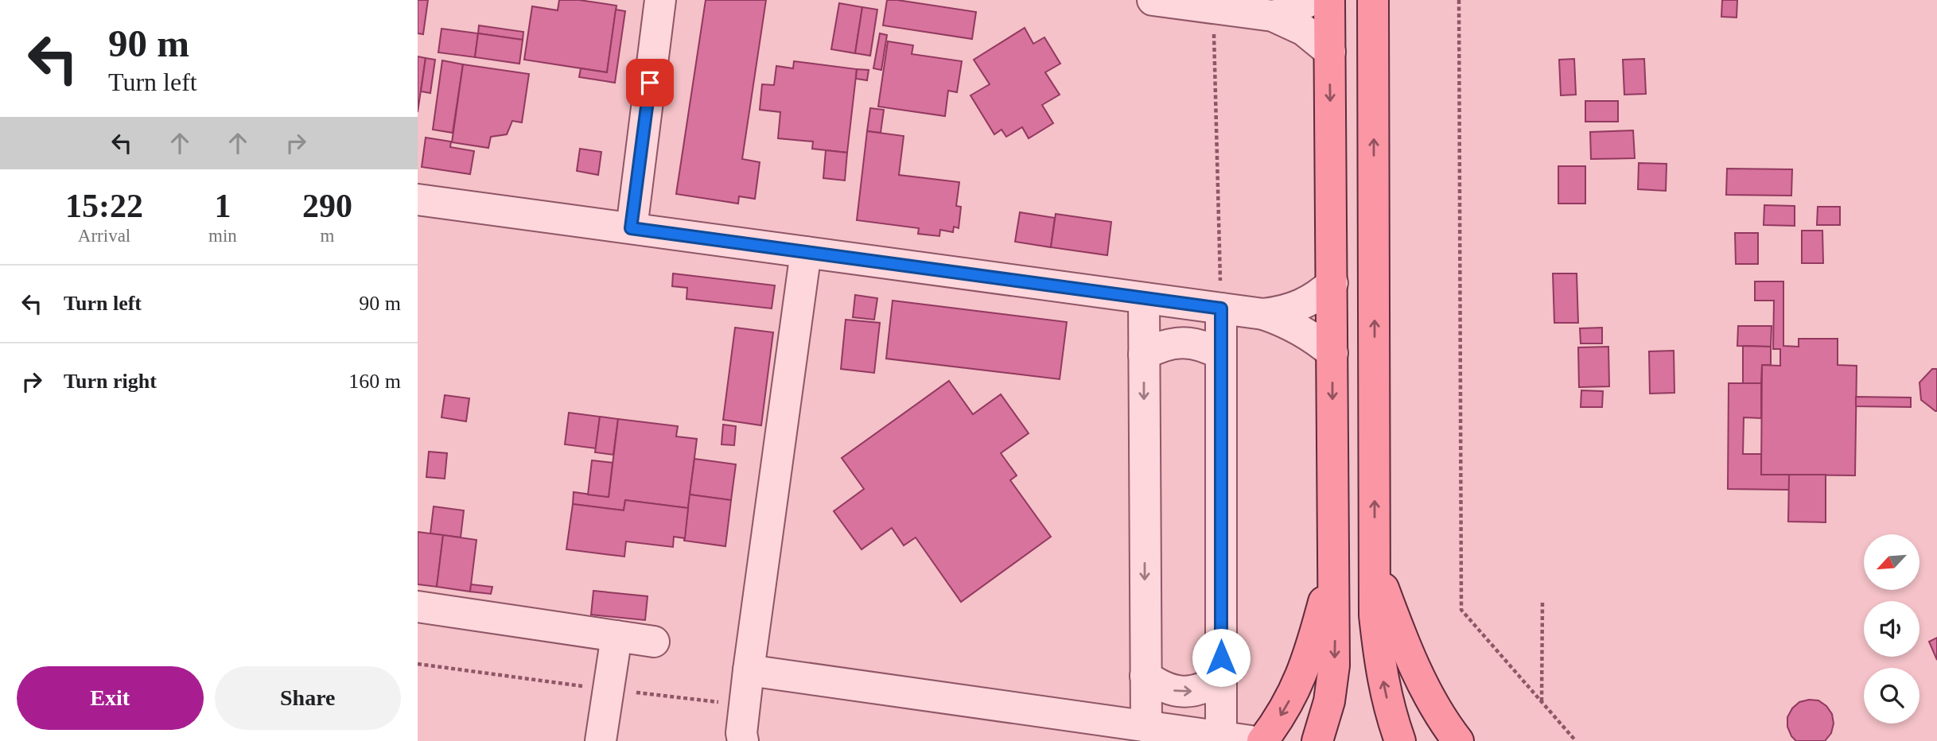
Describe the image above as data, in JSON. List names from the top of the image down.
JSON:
{
  "north": "bottom left",
  "page": {
    "turn": ["90 m", "Turn left"],
    "eta": [
      "15:22",
      "Arrival",
      "1",
      "min",
      "290",
      "m"
    ],
    "list": [
      {
        "name": "Turn left",
        "value": "90 m"
      },
      {
        "name": "Turn right",
        "value": "160 m"
      }
    ],
    "buttons": ["Exit", "Share"]
  }
}
